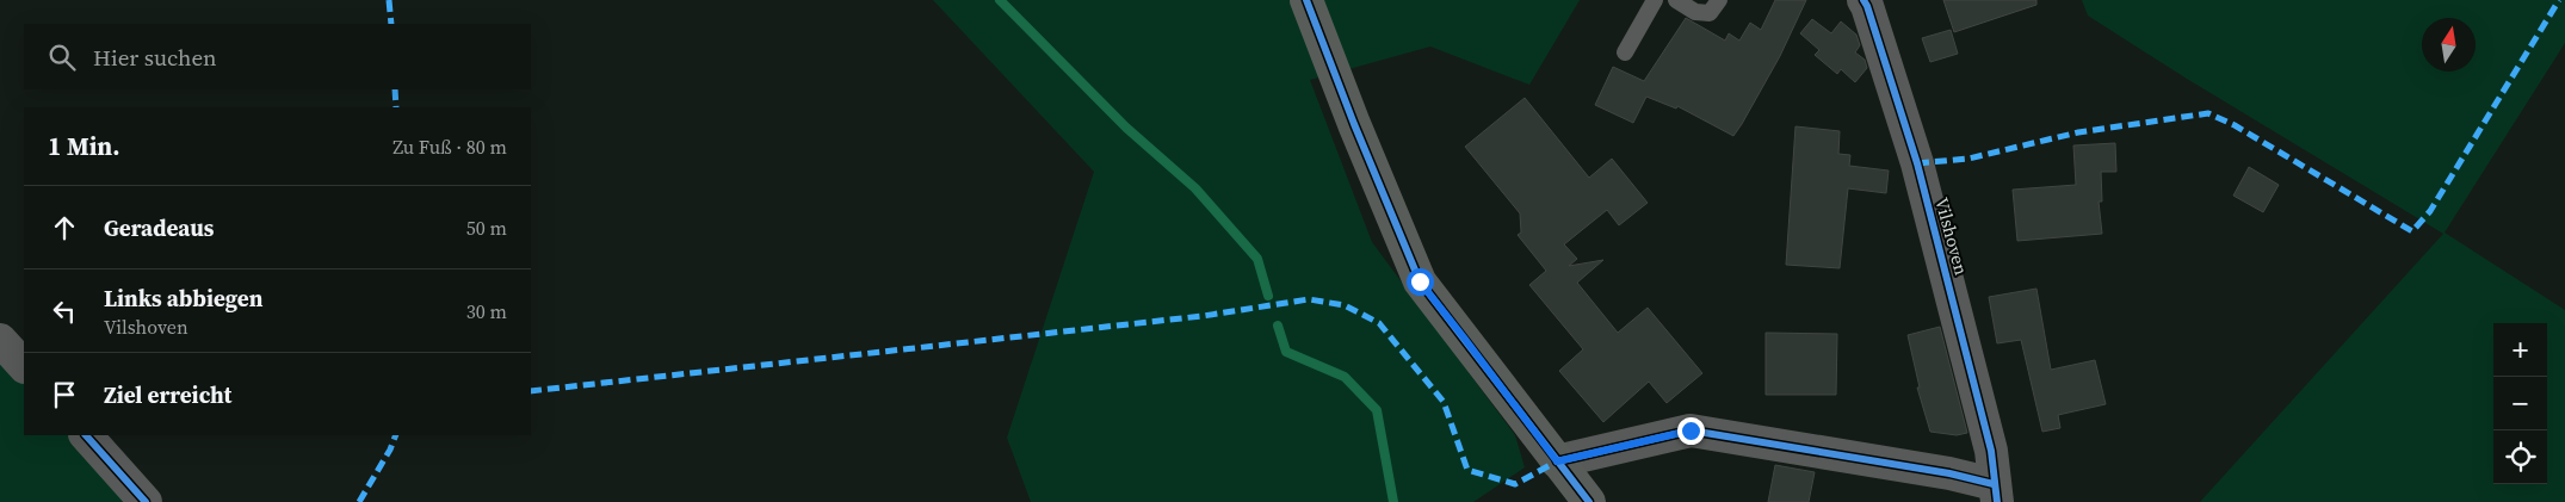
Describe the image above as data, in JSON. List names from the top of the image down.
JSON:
{
  "streets": {
    "street": ["Vilshoven"]
  },
  "north": "top",
  "page": {
    "search": "Hier suchen",
    "heading": ["1 Min.", "Zu Fuß · 80 m"],
    "list": [
      ["Geradeaus", "50 m"],
      ["Links abbiegen", "Vilshoven", "30 m"],
      "Ziel erreicht"
    ],
    "map_buttons": ["+", "−"]
  }
}
